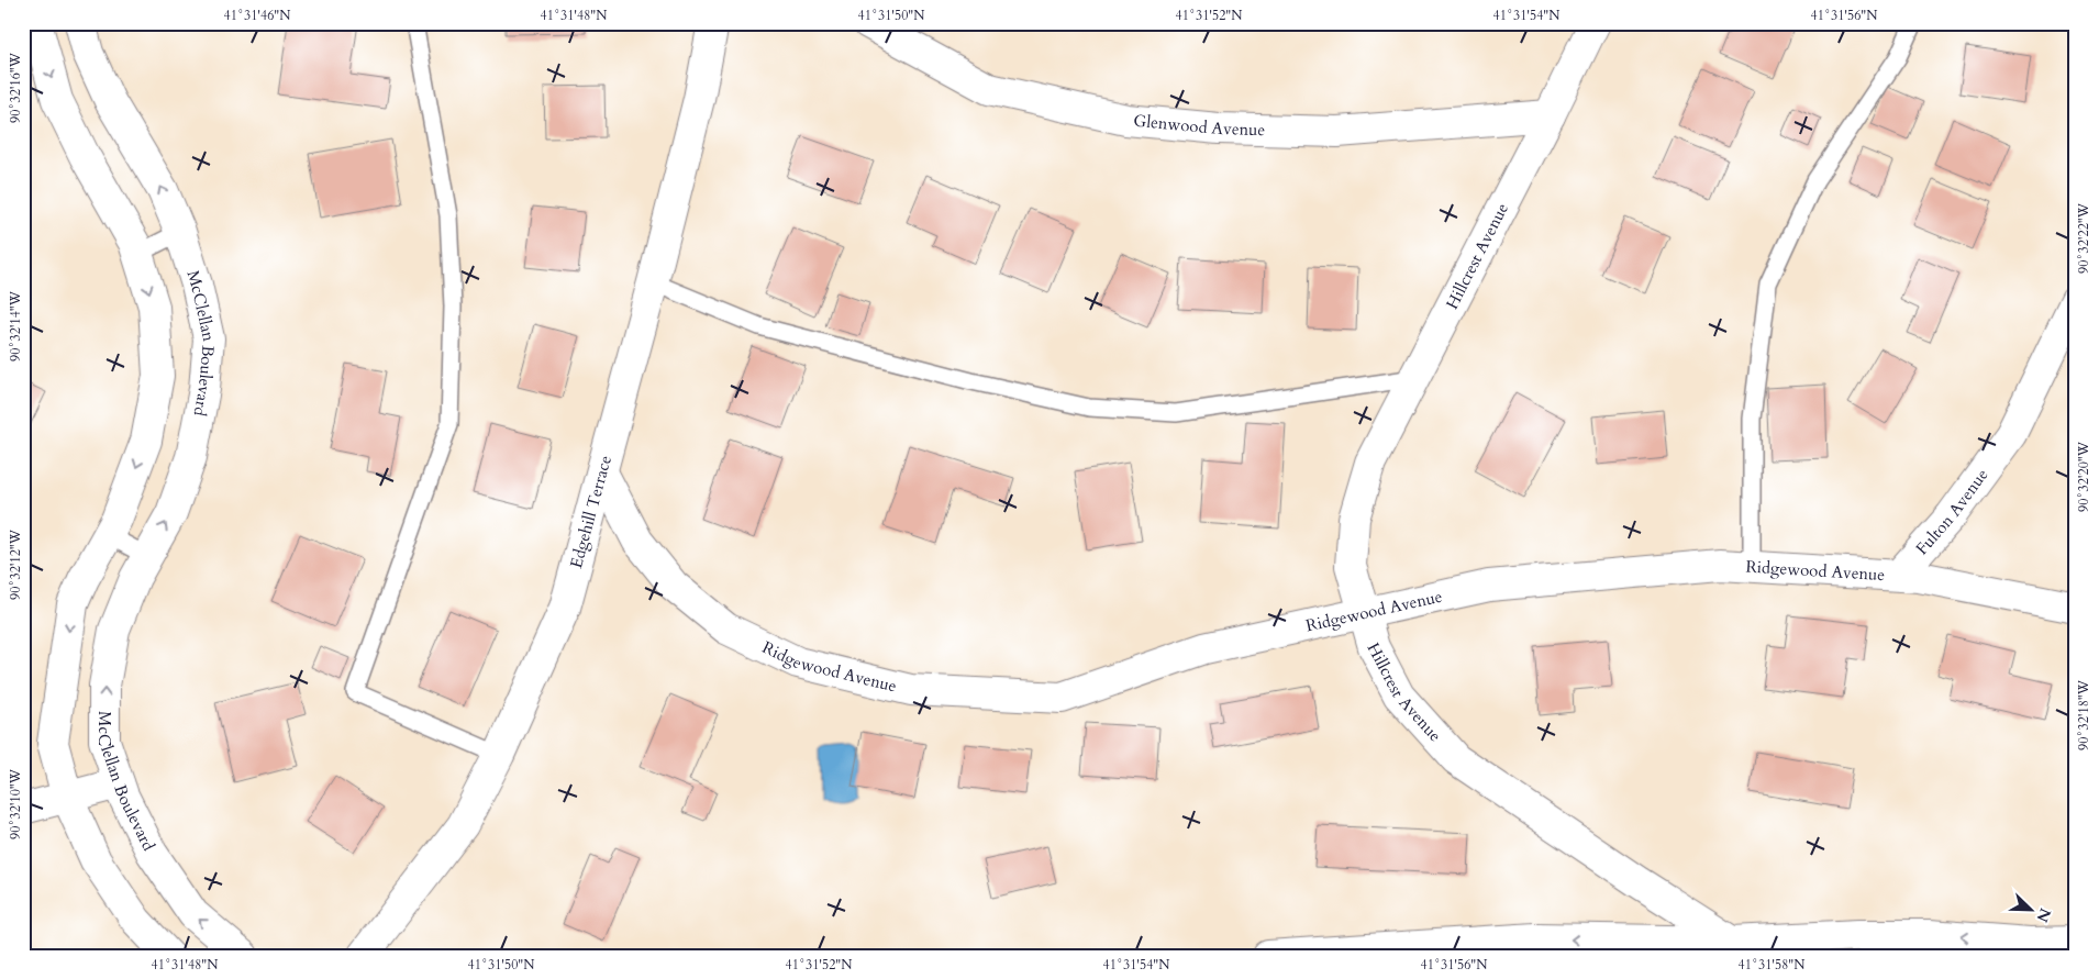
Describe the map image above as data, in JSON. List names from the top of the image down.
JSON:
{
  "streets": {
    "street": [
      "Glenwood Avenue",
      "Hillcrest Avenue",
      "McClellan Boulevard",
      "Edgehill Terrace",
      "Fulton Avenue",
      "Ridgewood Avenue"
    ]
  },
  "crossings": [
    ["Glenwood Avenue", "Hillcrest Avenue"],
    ["Hillcrest Avenue", "Ridgewood Avenue"],
    ["Edgehill Terrace", "Ridgewood Avenue"],
    ["Fulton Avenue", "Ridgewood Avenue"]
  ],
  "north": "bottom right",
  "coordinates": [
    "41°31'46\"N",
    "41°31'48\"N",
    "41°31'50\"N",
    "41°31'52\"N",
    "41°31'54\"N",
    "41°31'56\"N",
    "90°32'16\"W",
    "90°32'22\"W",
    "90°32'14\"W",
    "90°32'20\"W",
    "90°32'12\"W",
    "90°32'18\"W",
    "90°32'10\"W",
    "41°31'58\"N"
  ]
}
